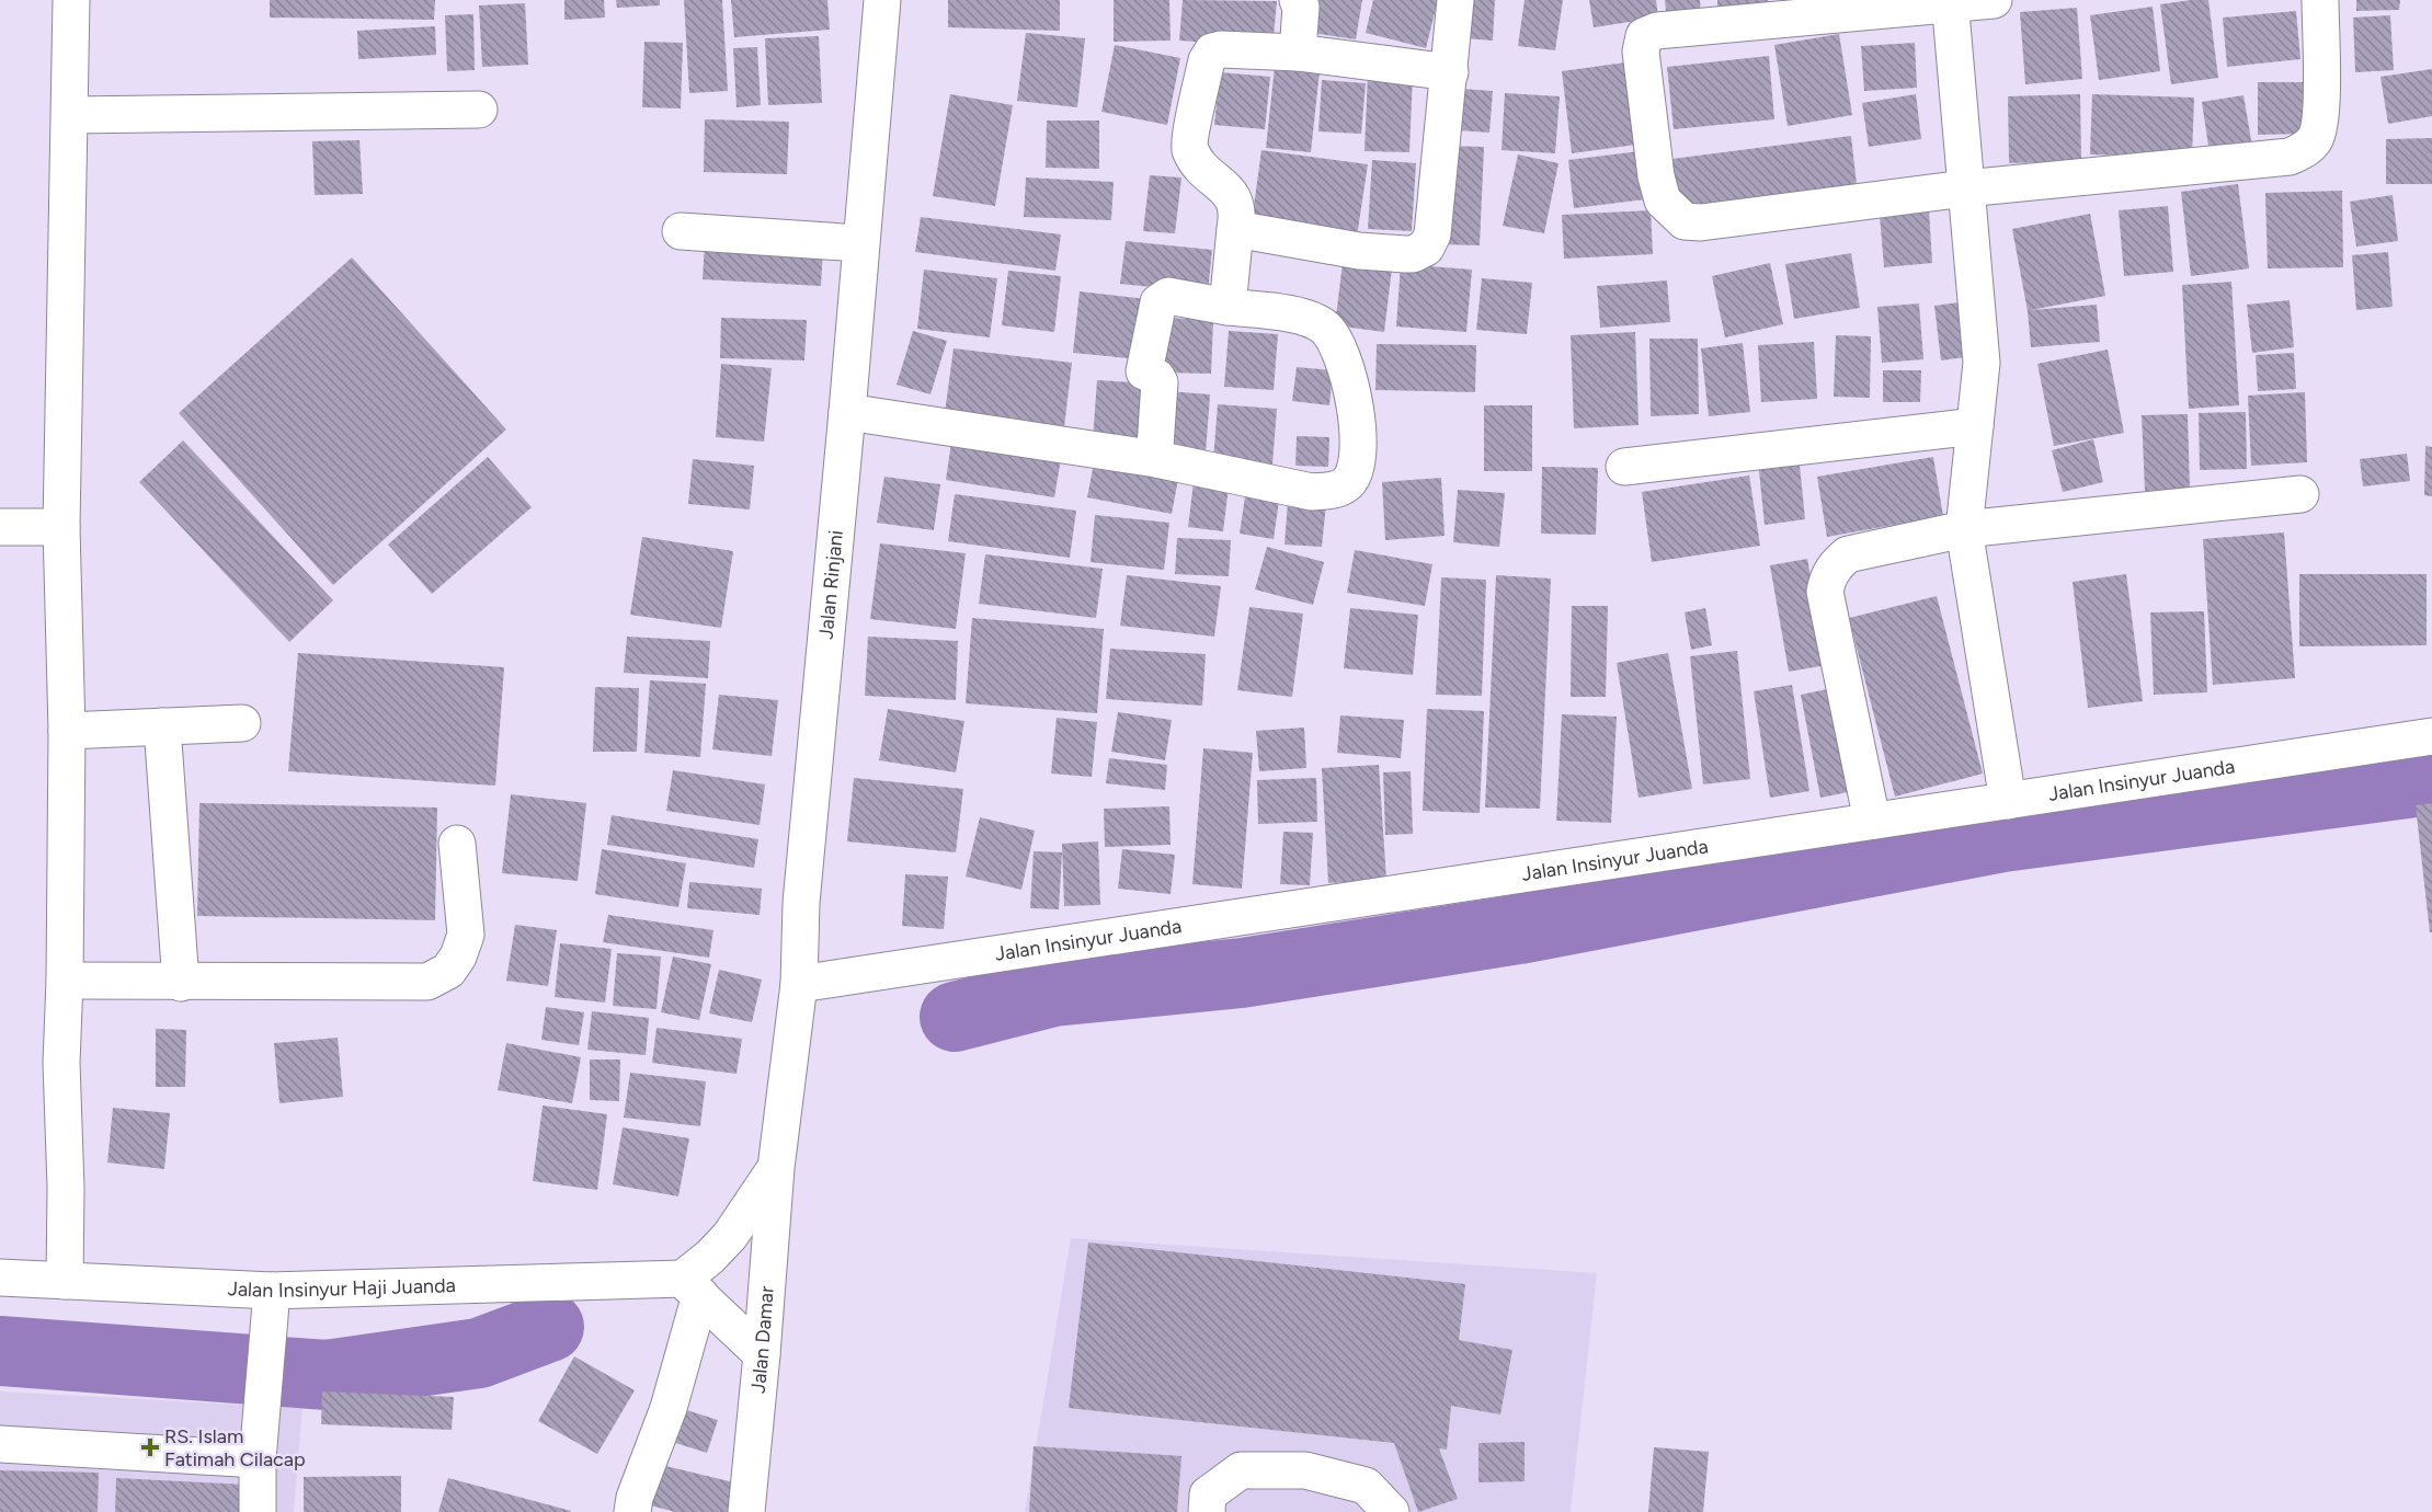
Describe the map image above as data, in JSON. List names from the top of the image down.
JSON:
{
  "streets": {
    "street": [
      "Jalan Rinjani",
      "Jalan Insinyur Juanda",
      "Jalan Insinyur Haji Juanda",
      "Jalan Damar"
    ]
  },
  "crossings": [
    ["Jalan Rinjani", "Jalan Insinyur Juanda"],
    ["Jalan Rinjani", "Jalan Damar"]
  ],
  "places": {
    "health": ["RS. Islam Fatimah Cilacap"]
  }
}
